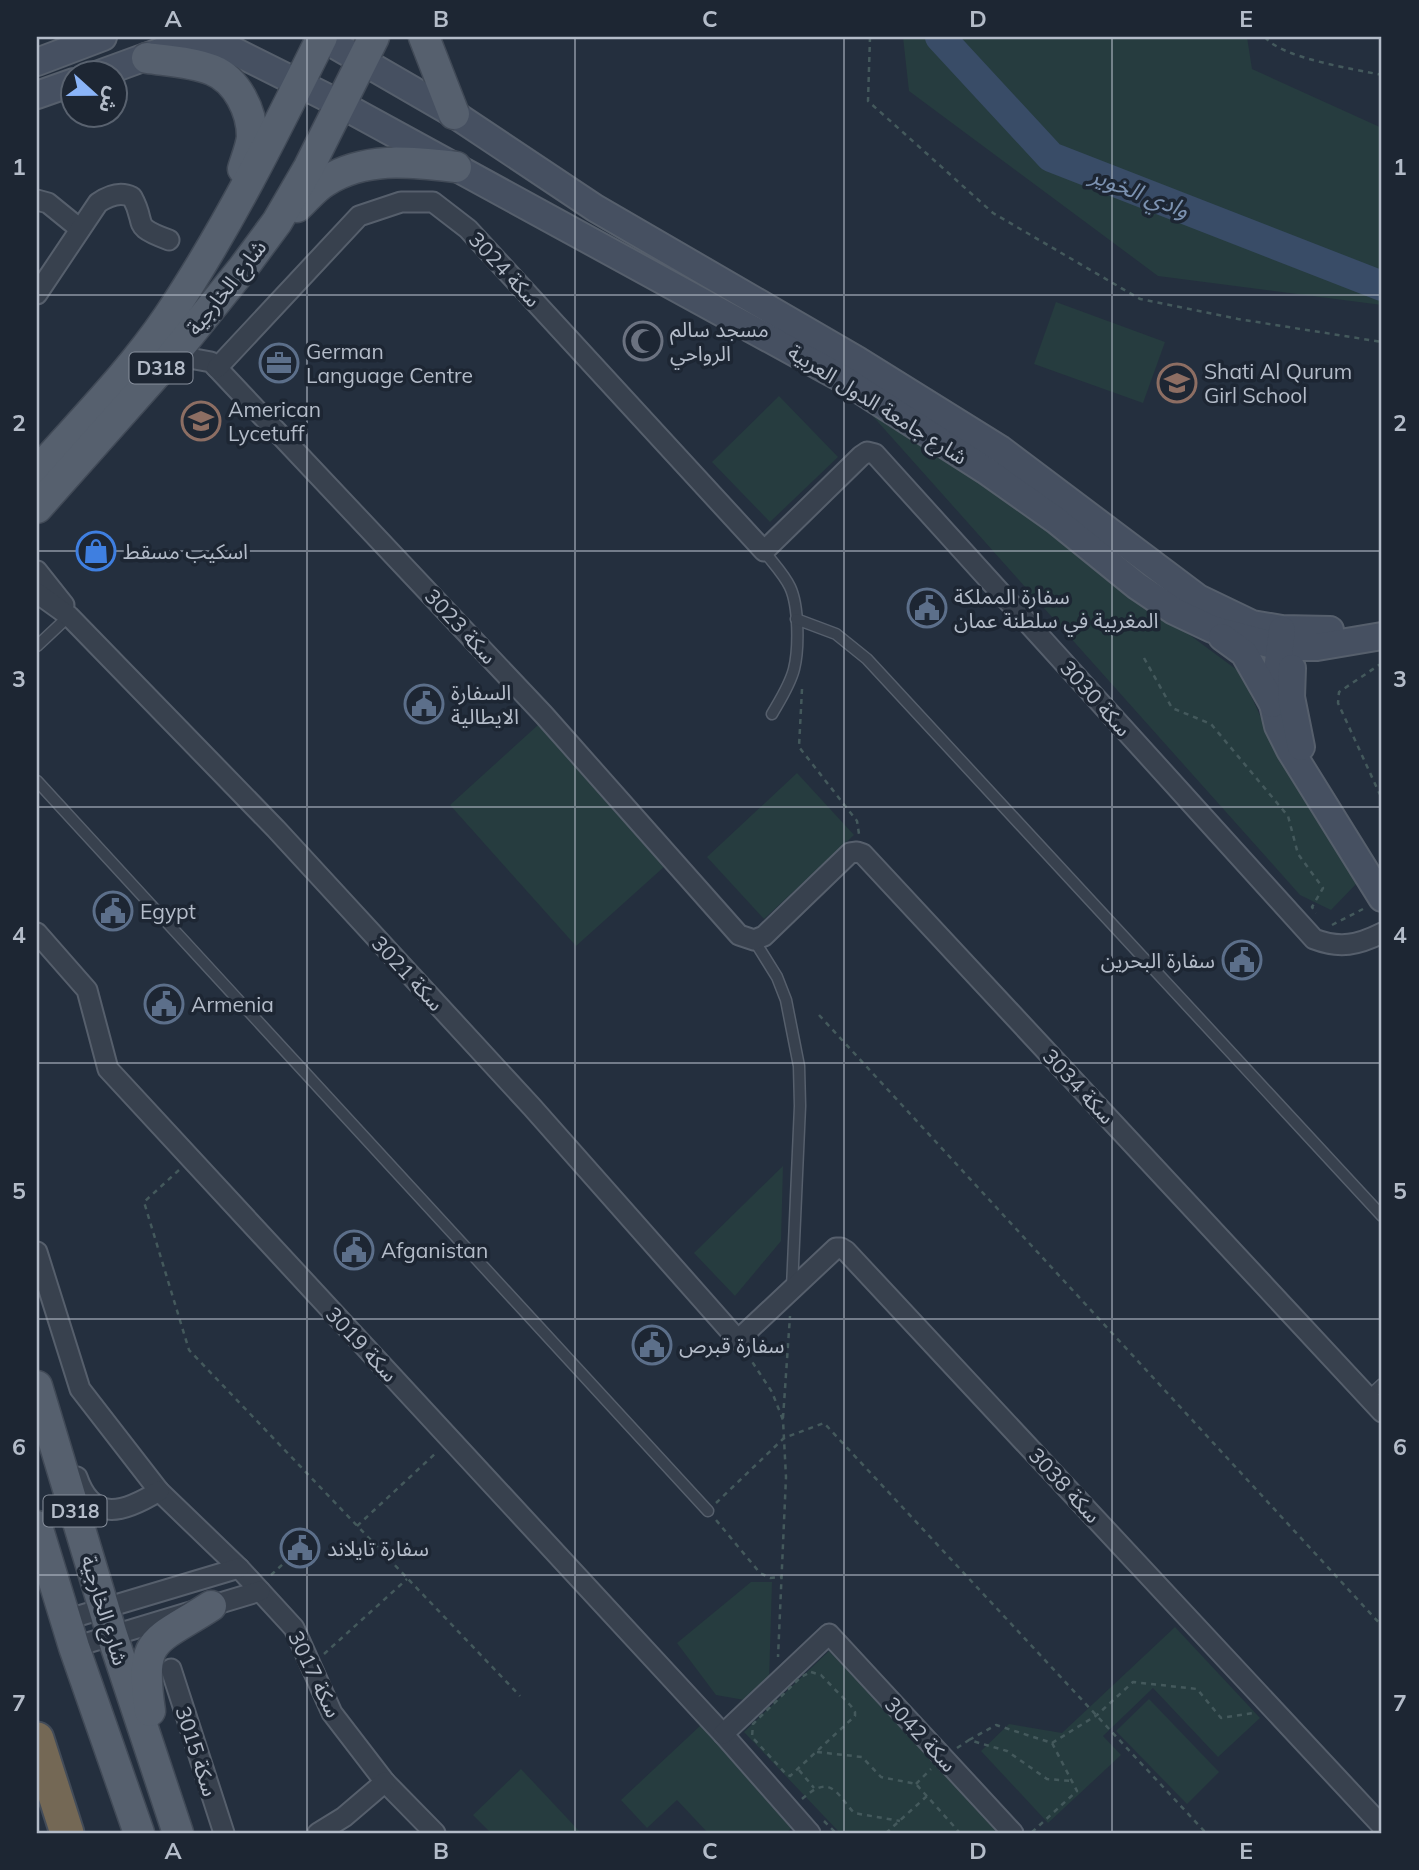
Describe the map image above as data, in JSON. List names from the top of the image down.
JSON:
{
  "streets": {
    "main road": ["شارع الخارجية", "D318", "شارع جامعة الدول العربية"],
    "street": [
      "سكة 3024",
      "سكة 3023",
      "سكة 3030",
      "سكة 3021",
      "سكة 3034",
      "سكة 3019",
      "سكة 3038",
      "سكة 3017",
      "سكة 3042",
      "سكة 3015"
    ]
  },
  "crossings": [
    ["سكة 3024", "سكة 3023"],
    ["سكة 3024", "سكة 3030"],
    ["شارع الخارجية", "شارع جامعة الدول العربية"],
    ["سكة 3021", "سكة 3038"]
  ],
  "water": ["وادي الخوير"],
  "places": {
    "mosque": ["مسجد سالم الرواحي"],
    "office": ["German Language Centre"],
    "school or university": ["Shati Al Qurum Girl School", "American Lycetuff"],
    "shop": ["اسكيب مسقط"],
    "public building": [
      "سفارة المملكة المغربية في سلطنة عمان",
      "السفارة الايطالية",
      "Egypt",
      "سفارة البحرين",
      "Armenia",
      "Afganistan",
      "سفارة قبرص",
      "سفارة تايلاند"
    ]
  },
  "north": "right",
  "grid": {
    "columns": [
      "A",
      "B",
      "C",
      "D",
      "E"
    ],
    "rows": [
      "1",
      "2",
      "3",
      "4",
      "5",
      "6",
      "7"
    ]
  }
}
